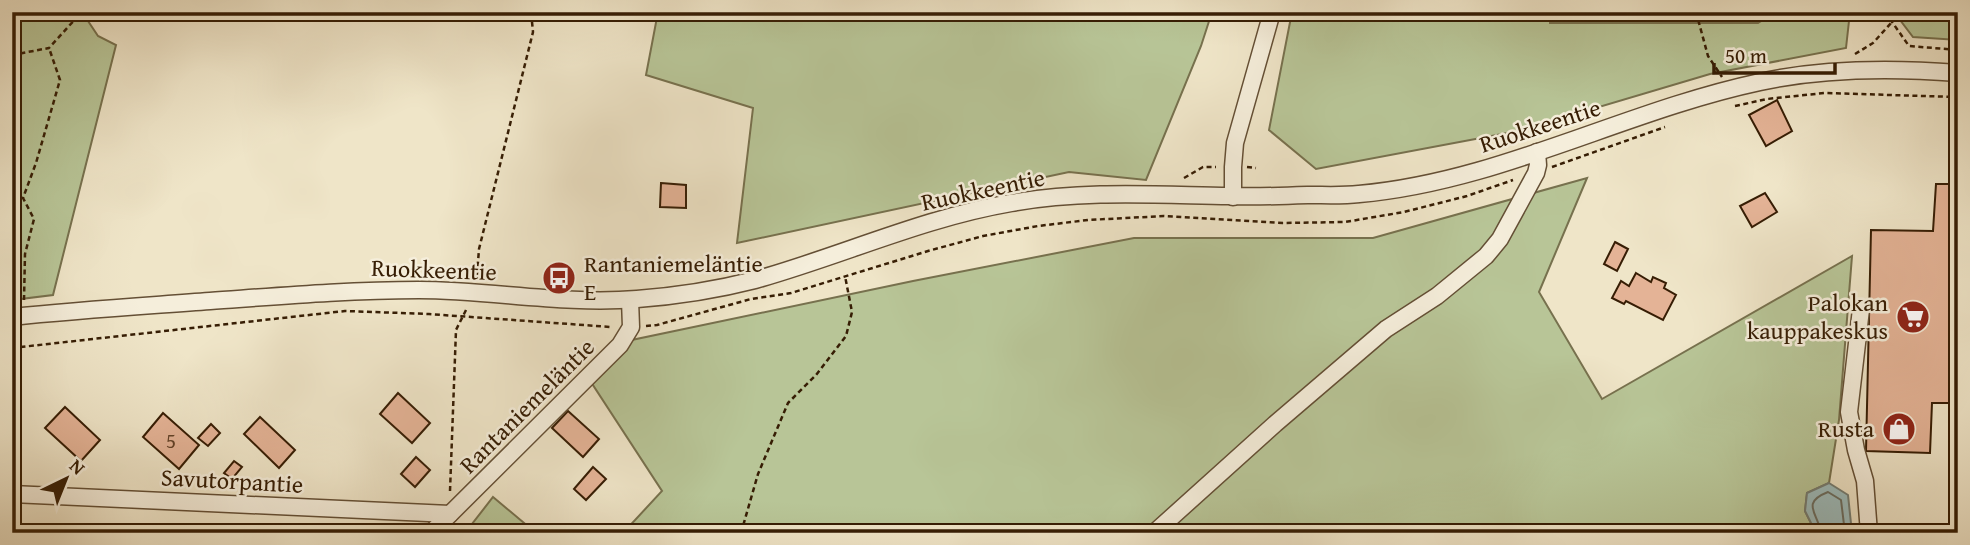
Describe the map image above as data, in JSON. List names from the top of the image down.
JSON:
{
  "streets": {
    "street": ["Ruokkeentie", "Rantaniemeläntie", "Savutorpantie"]
  },
  "crossings": [
    ["Rantaniemeläntie", "Savutorpantie"]
  ],
  "places": {
    "bus stop": ["Rantaniemeläntie E"],
    "supermarket": ["Palokan kauppakeskus"],
    "shop": ["Rusta"]
  },
  "house_numbers": ["5"],
  "scale_bar": "50 m",
  "north": "top right"
}
